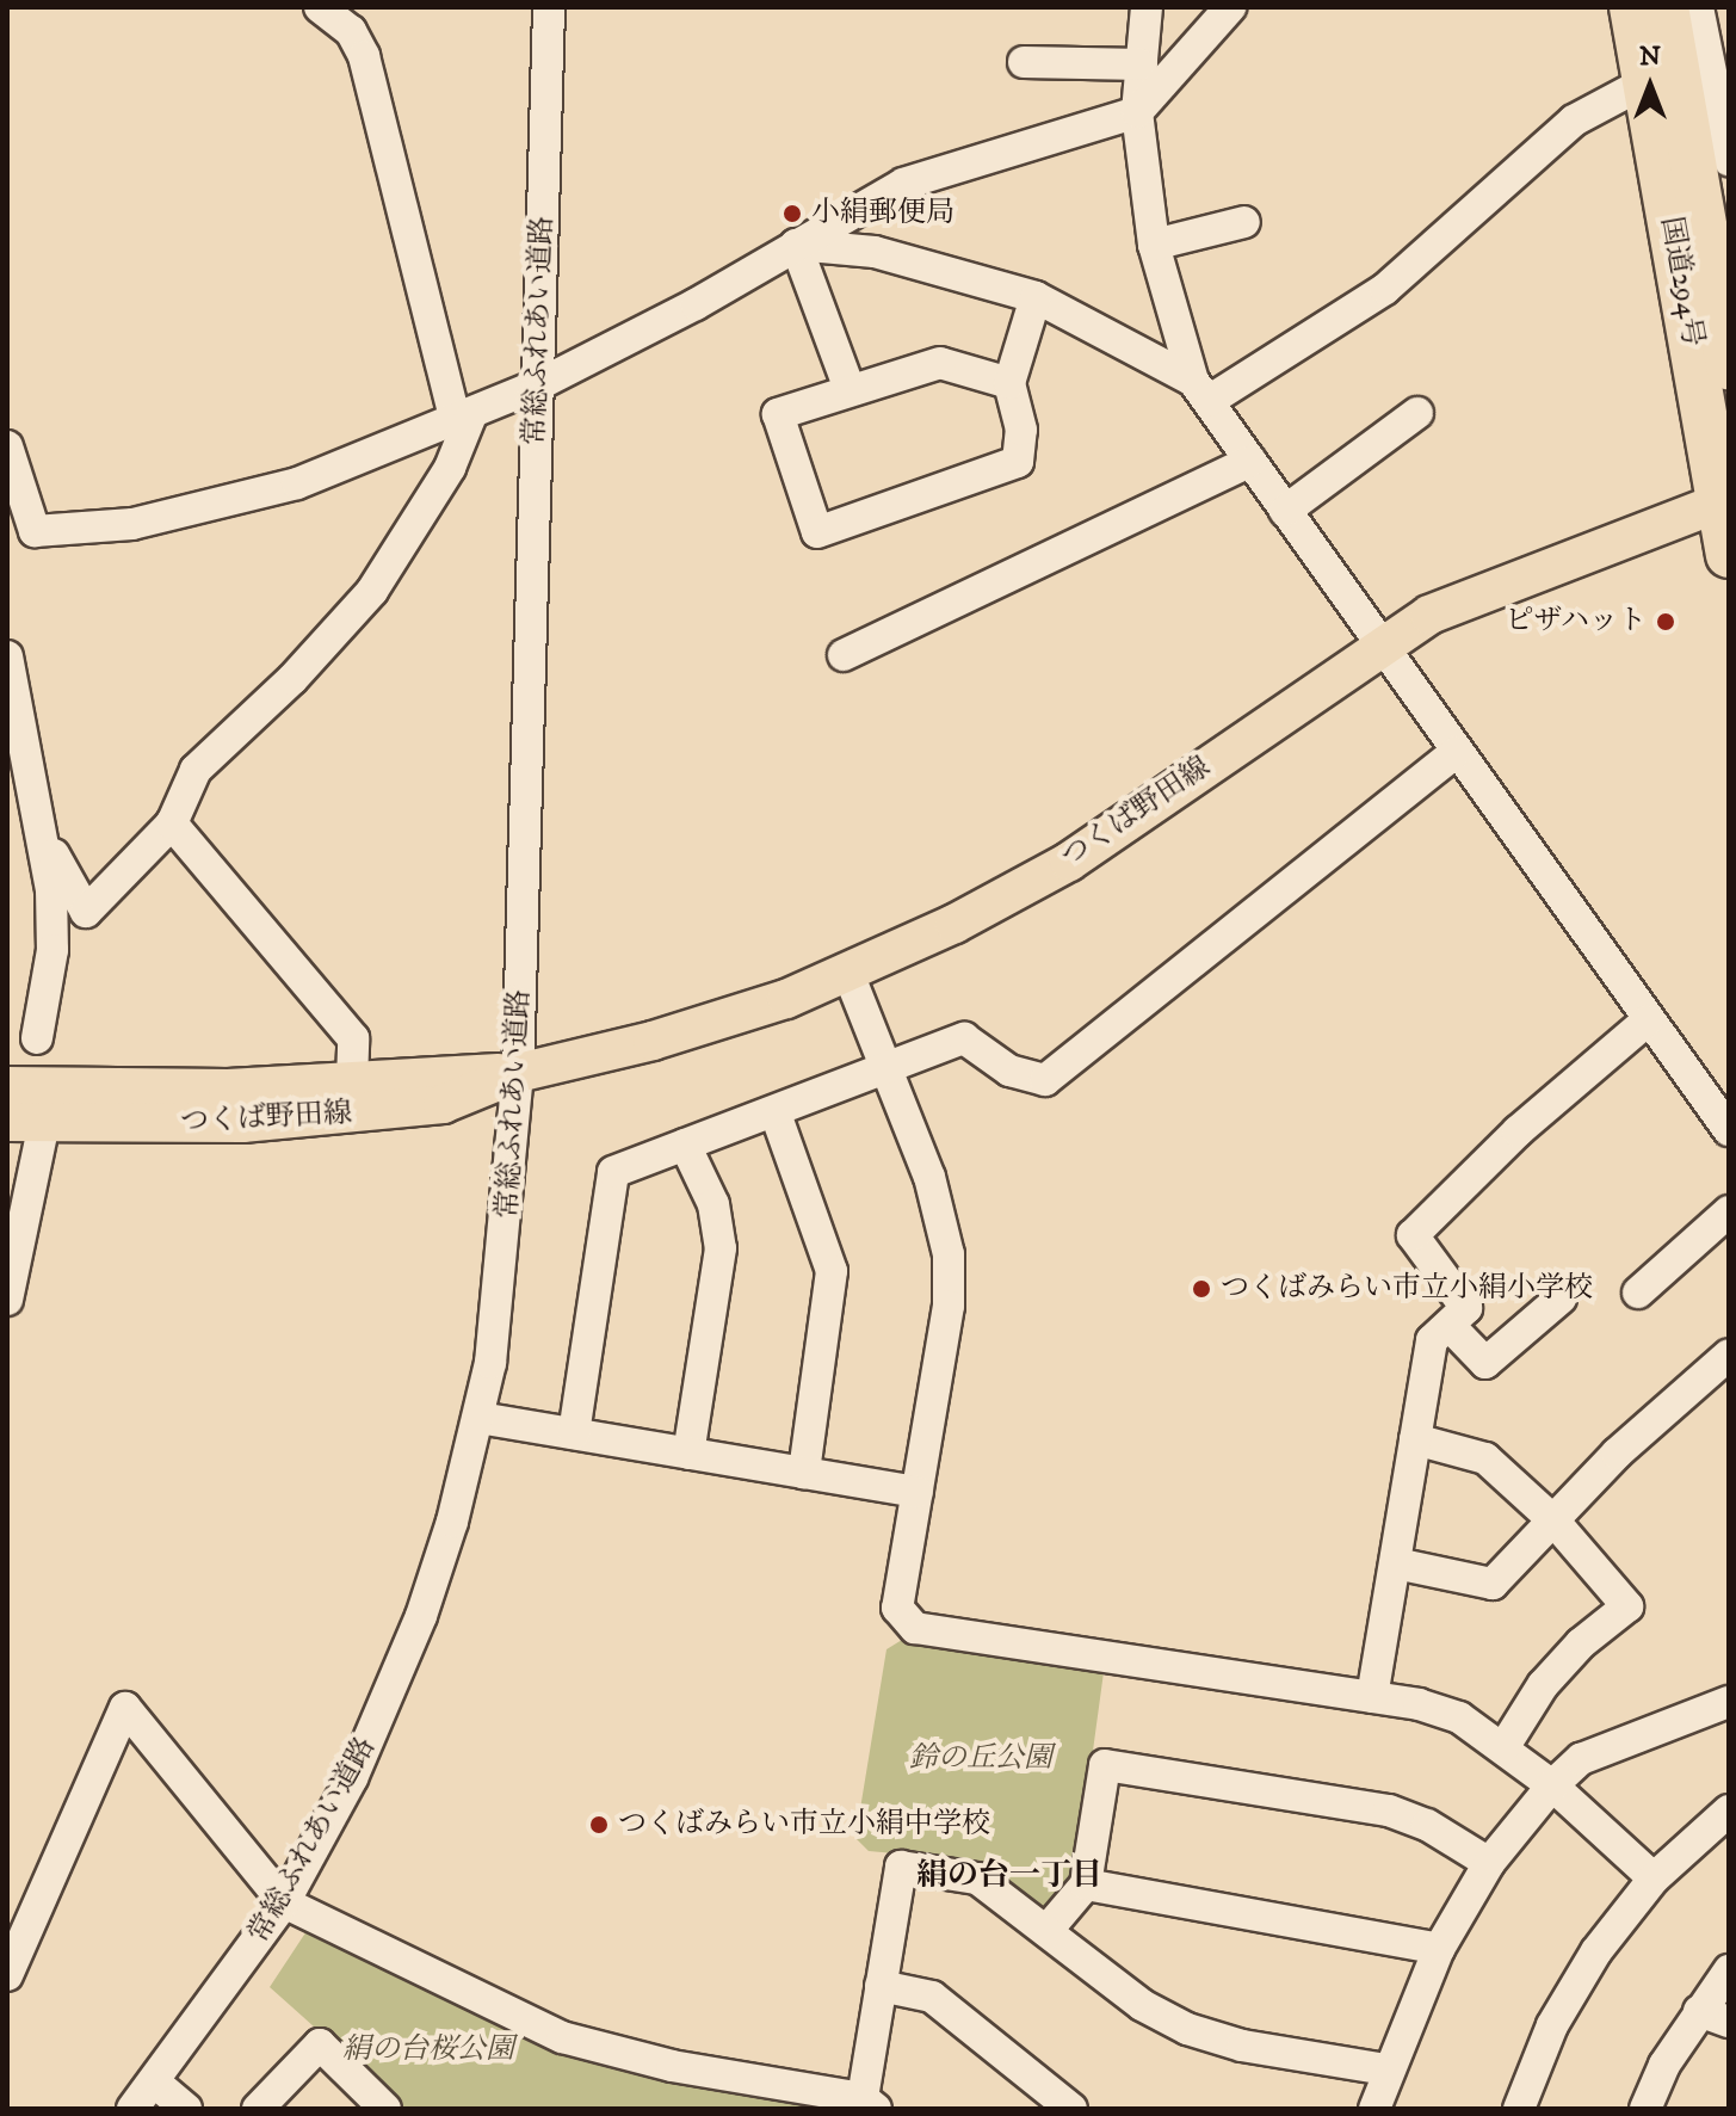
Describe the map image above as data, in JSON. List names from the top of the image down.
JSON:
{
  "streets": {
    "highway": ["国道294号"],
    "main road": ["つくば野田線"],
    "street": ["常総ふれあい道路"]
  },
  "crossings": [
    ["国道294号", "つくば野田線"],
    ["常総ふれあい道路", "つくば野田線"]
  ],
  "districts": ["絹の台一丁目"],
  "parks": ["鈴の丘公園", "絹の台桜公園"],
  "places": [
    "小絹郵便局",
    "ピザハット",
    "つくばみらい市立小絹小学校",
    "つくばみらい市立小絹中学校"
  ],
  "north": "top"
}
